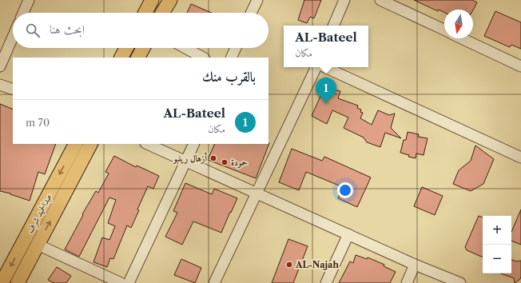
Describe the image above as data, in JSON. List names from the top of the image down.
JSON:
{
  "streets": {
    "main road": ["عبدالحميد شرف"]
  },
  "places": ["أزهال رينبو", "حمودة", "AL-Najah"],
  "north": "bottom",
  "page": {
    "search": "ابحث هنا",
    "popup": ["AL-Bateel", "مكان"],
    "heading": "بالقرب منك",
    "pins": "1",
    "list": [
      {
        "mark": "1",
        "name": "AL-Bateel",
        "note": "مكان",
        "value": "70 m"
      }
    ],
    "map_buttons": ["+", "−"]
  }
}
